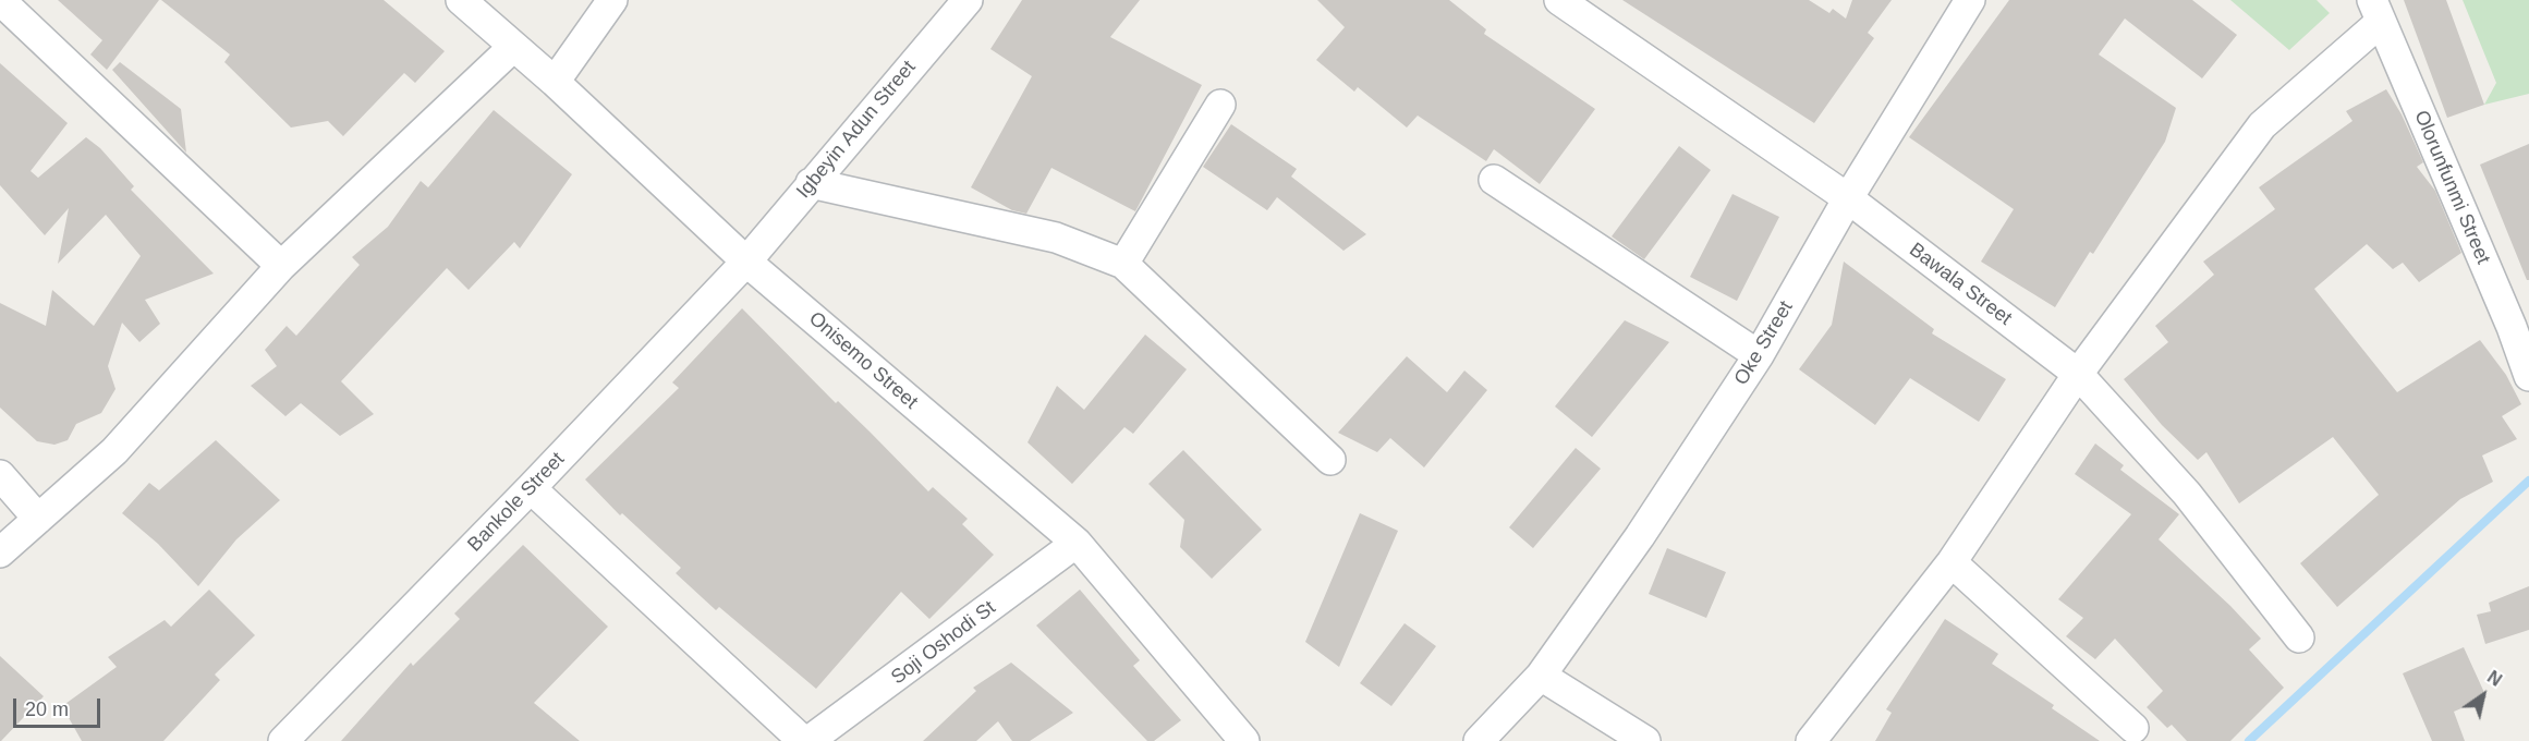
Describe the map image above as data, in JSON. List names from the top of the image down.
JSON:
{
  "streets": {
    "street": [
      "Igbeyin Adun Street",
      "Olorunfunmi Street",
      "Bawala Street",
      "Oke Street",
      "Onisemo Street",
      "Bankole Street",
      "Soji Oshodi St"
    ]
  },
  "crossings": [
    ["Igbeyin Adun Street", "Onisemo Street"],
    ["Igbeyin Adun Street", "Bankole Street"],
    ["Bawala Street", "Oke Street"],
    ["Onisemo Street", "Bankole Street"],
    ["Onisemo Street", "Soji Oshodi St"]
  ],
  "scale_bar": "20 m",
  "north": "top right"
}
